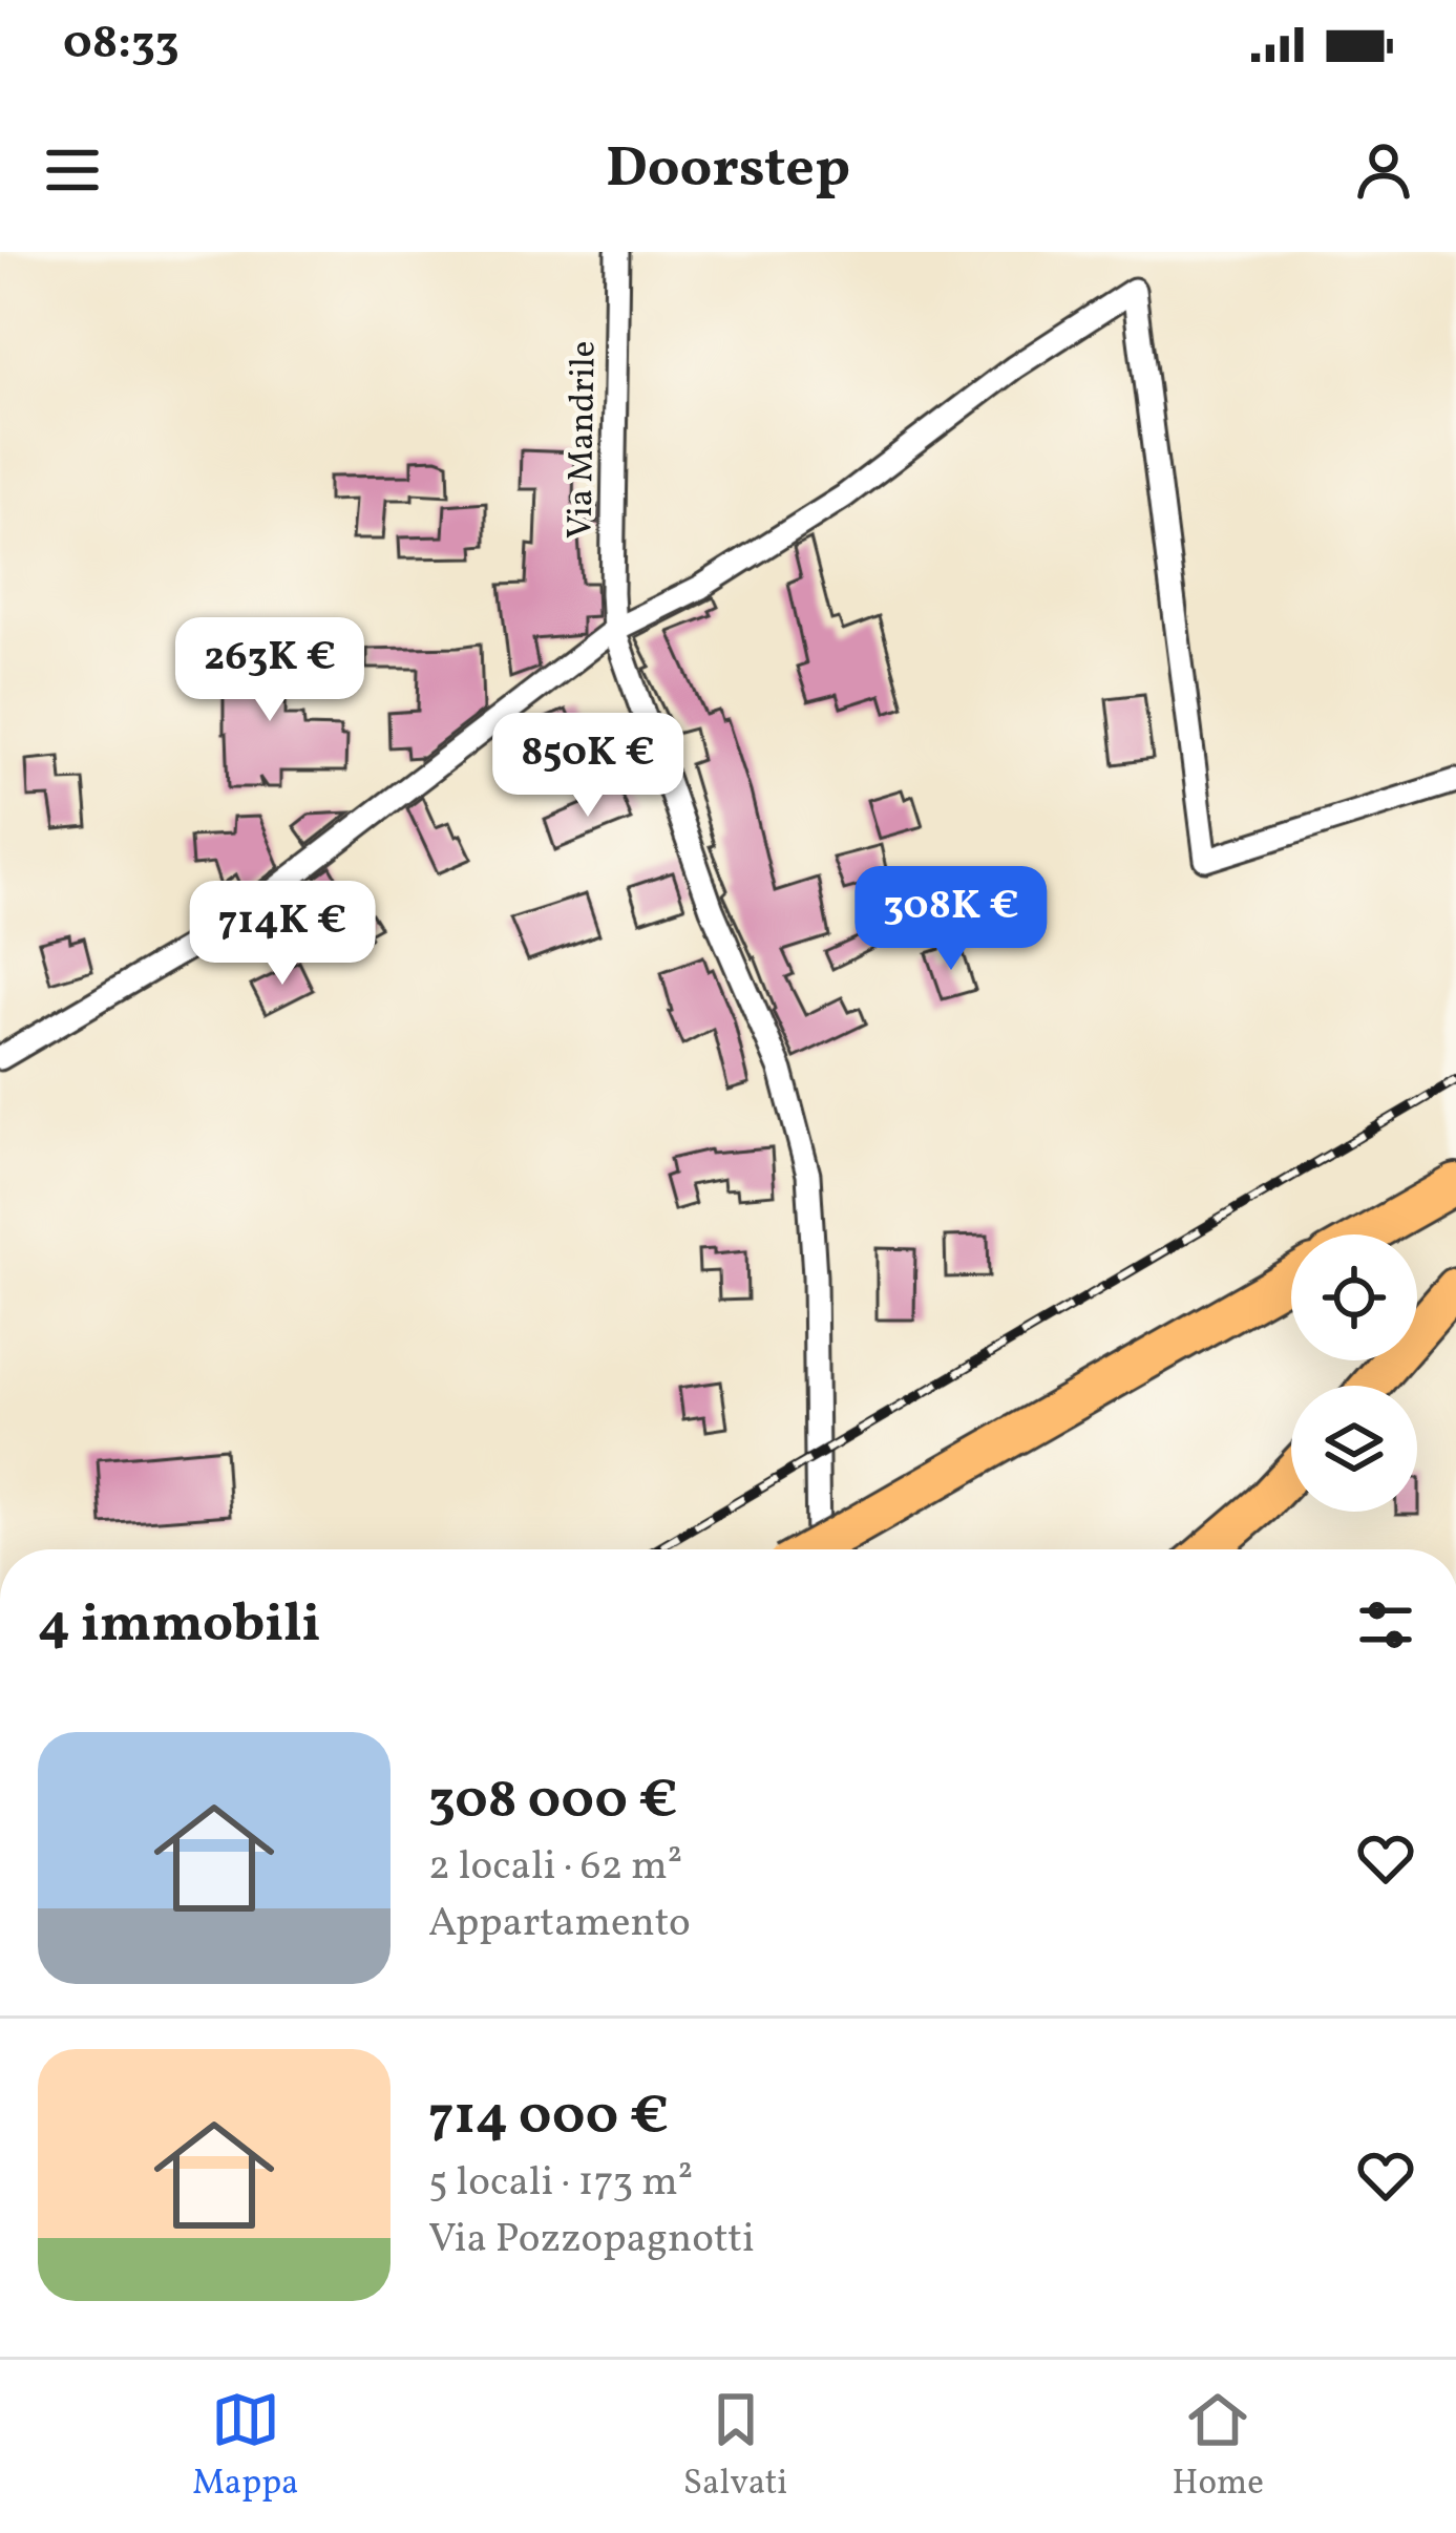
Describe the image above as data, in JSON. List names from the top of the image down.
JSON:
{
  "streets": {
    "street": ["Via Mandrile"]
  },
  "page": {
    "status": "08:33",
    "header": "Doorstep",
    "price": [
      "263K €",
      "850K €",
      "308K €",
      "714K €"
    ],
    "heading": "4 immobili",
    "list": [
      {
        "name": "308 000 €",
        "note": "2 locali · 62 m² · Appartamento"
      },
      {
        "name": "714 000 €",
        "note": "5 locali · 173 m² · Via Pozzopagnotti"
      }
    ],
    "tabs": ["Mappa", "Salvati", "Home"]
  }
}
